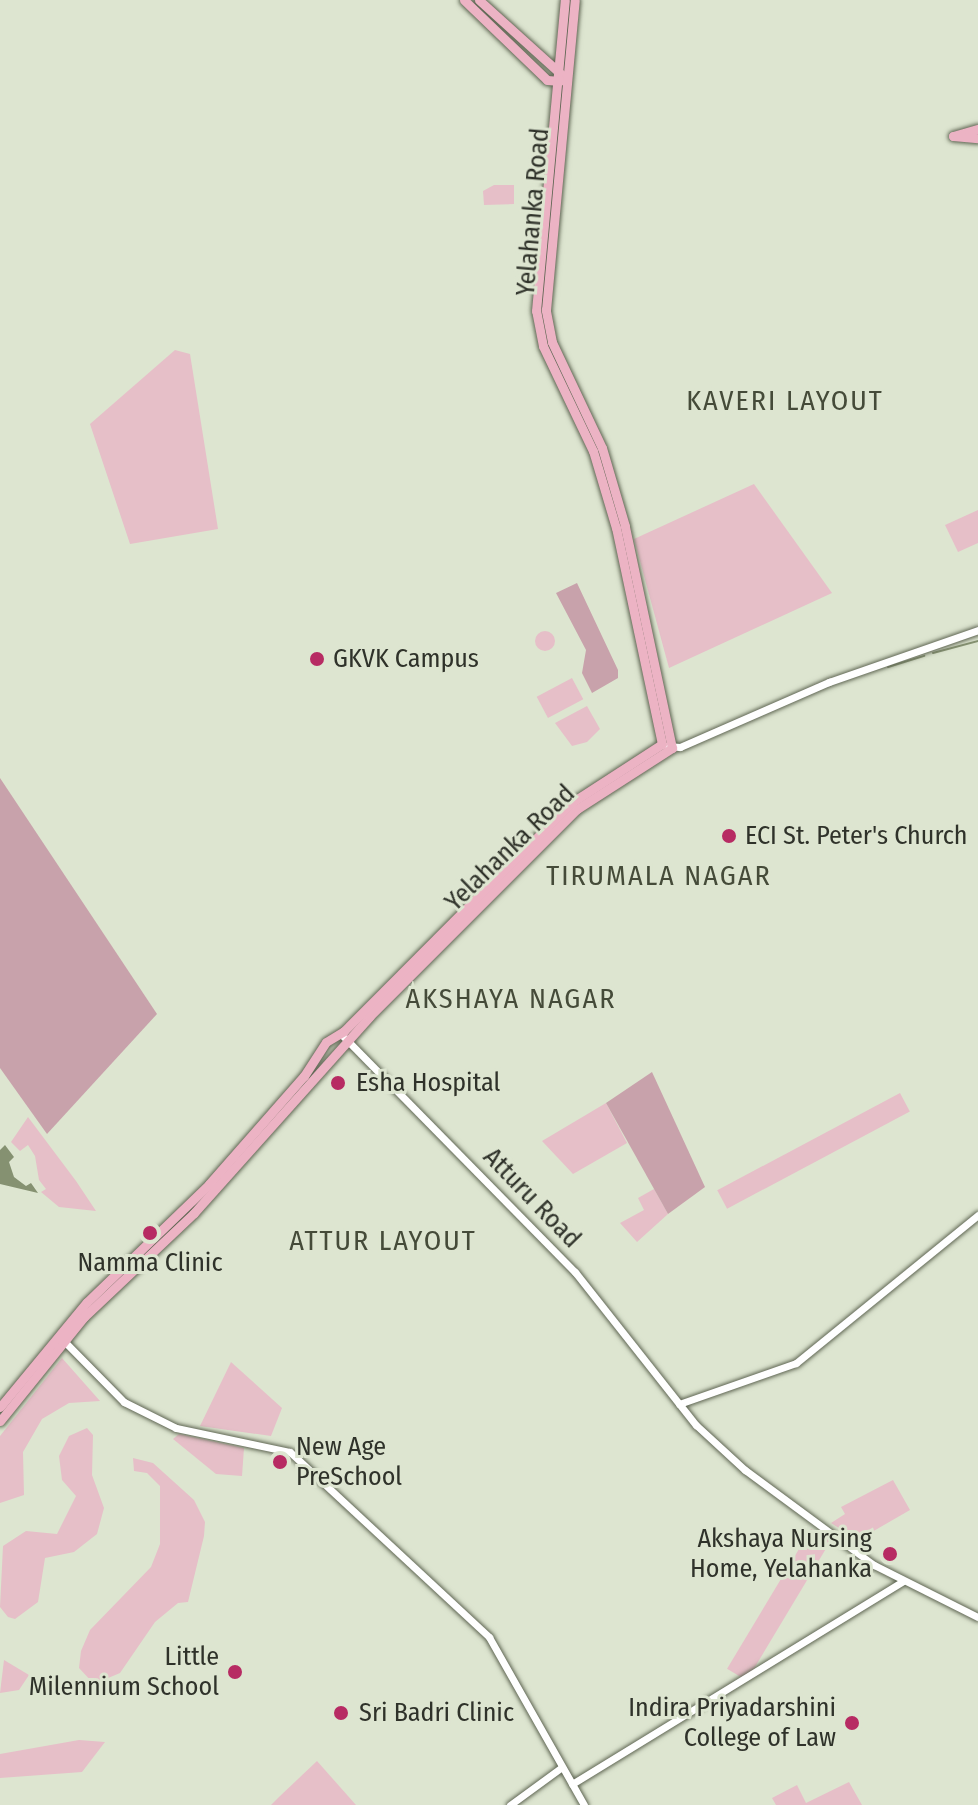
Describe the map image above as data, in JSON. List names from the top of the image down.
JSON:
{
  "streets": {
    "main road": ["Yelahanka Road"],
    "street": ["Atturu Road"]
  },
  "crossings": [
    ["Yelahanka Road", "Atturu Road"]
  ],
  "districts": [
    "KAVERI LAYOUT",
    "TIRUMALA NAGAR",
    "AKSHAYA NAGAR",
    "ATTUR LAYOUT"
  ],
  "places": [
    "GKVK Campus",
    "ECI St. Peter's Church",
    "Esha Hospital",
    "Namma Clinic",
    "New Age PreSchool",
    "Akshaya Nursing Home, Yelahanka",
    "Little Milennium School",
    "Sri Badri Clinic",
    "Indira Priyadarshini College of Law"
  ]
}
